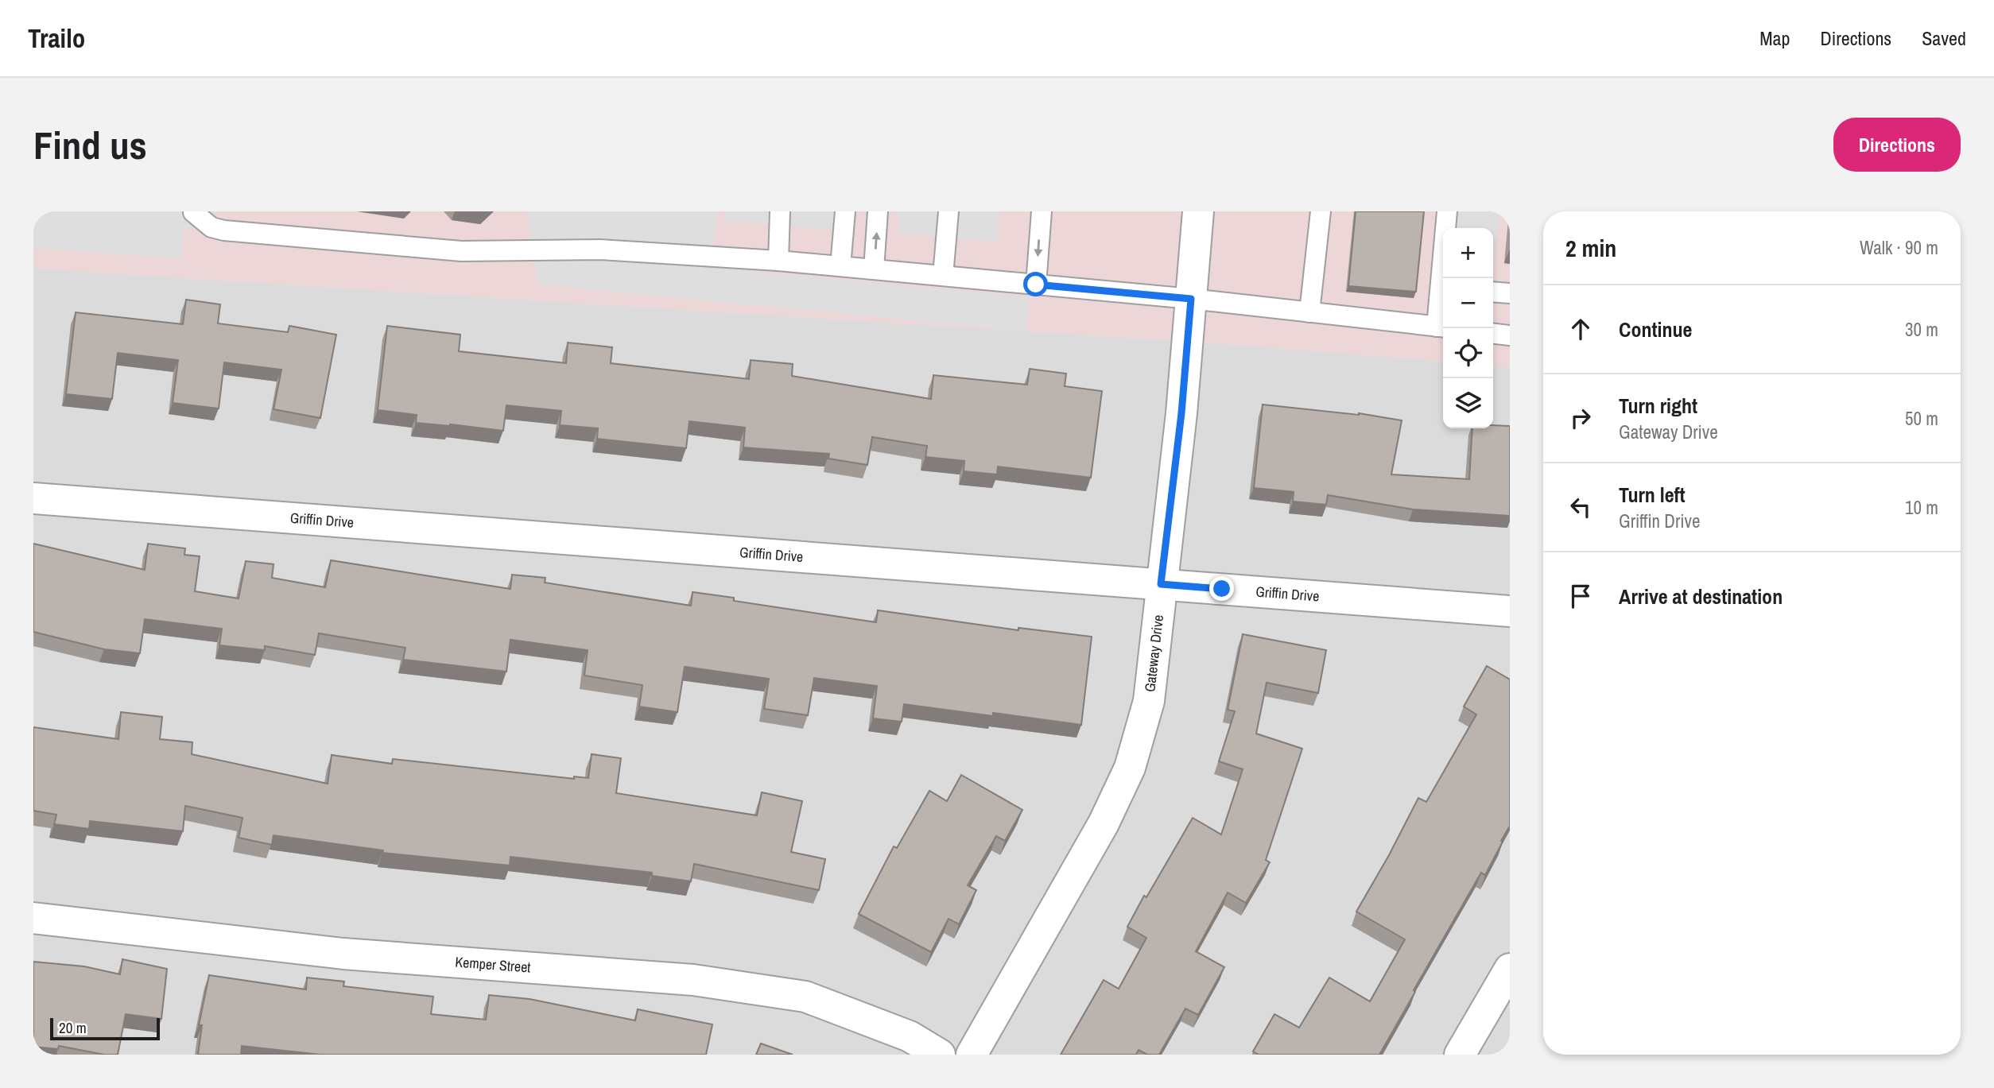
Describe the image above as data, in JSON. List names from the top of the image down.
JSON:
{
  "streets": {
    "street": ["Griffin Drive", "Gateway Drive", "Kemper Street"]
  },
  "crossings": [
    ["Griffin Drive", "Gateway Drive"]
  ],
  "scale_bar": "20 m",
  "page": {
    "header": "Trailo",
    "nav": ["Map", "Directions", "Saved"],
    "buttons": "Directions",
    "title": "Find us",
    "heading": ["2 min", "Walk · 90 m"],
    "map_buttons": ["+", "−"],
    "list": [
      ["Continue", "30 m"],
      ["Turn right", "Gateway Drive", "50 m"],
      ["Turn left", "Griffin Drive", "10 m"],
      "Arrive at destination"
    ],
    "scale": "20 m"
  }
}
